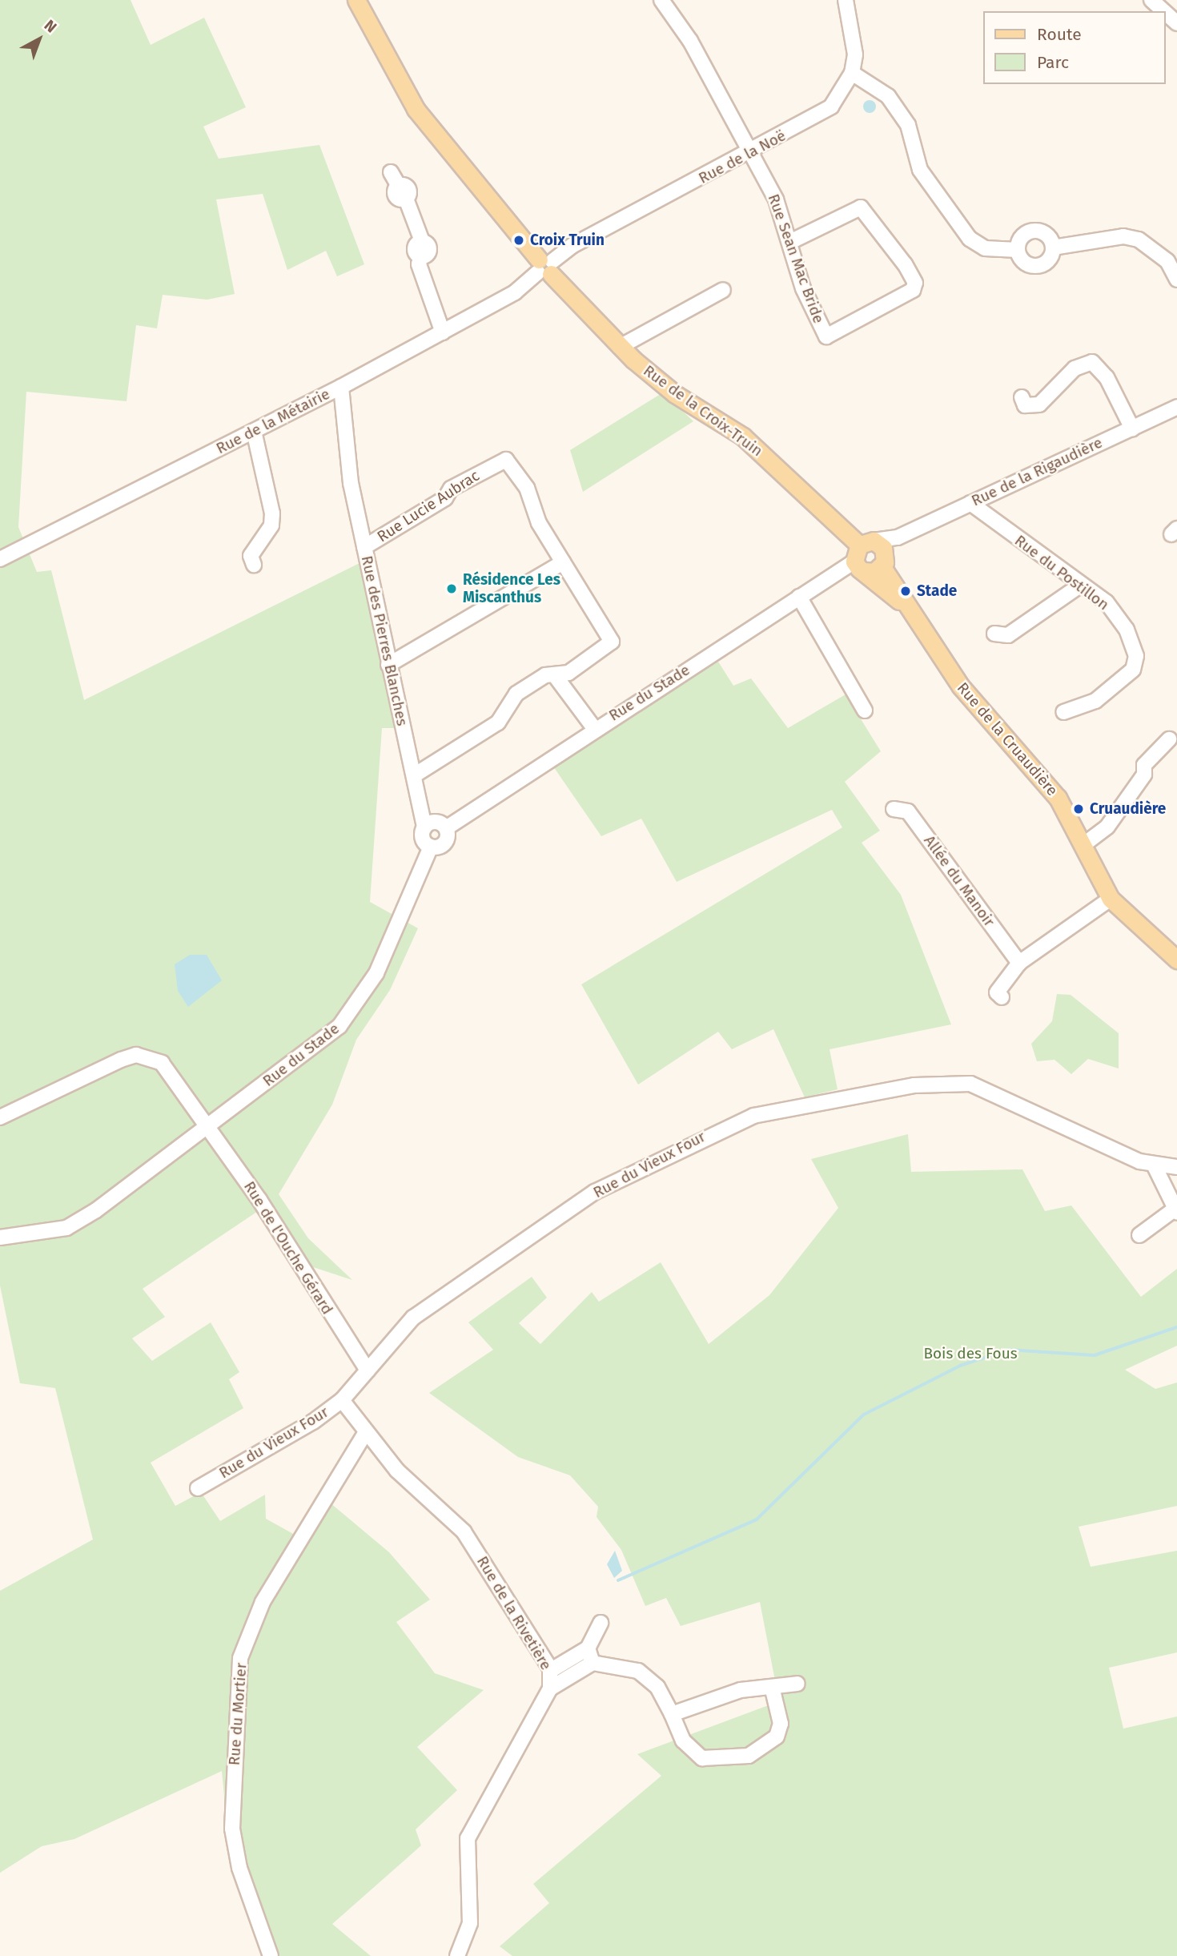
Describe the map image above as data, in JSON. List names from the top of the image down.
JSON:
{
  "streets": {
    "main road": ["Rue de la Croix-Truin", "Rue de la Cruaudière"],
    "street": [
      "Rue de la Noë",
      "Rue Sean Mac Bride",
      "Rue de la Métairie",
      "Rue de la Rigaudière",
      "Rue Lucie Aubrac",
      "Rue du Postillon",
      "Rue des Pierres Blanches",
      "Rue du Stade",
      "Allée du Manoir",
      "Rue du Vieux Four",
      "Rue de l'Ouche Gérard",
      "Rue de la Rivetière",
      "Rue du Mortier"
    ]
  },
  "crossings": [
    ["Rue de la Noë", "Rue Sean Mac Bride"],
    ["Rue de la Noë", "Rue de la Croix-Truin"],
    ["Rue de la Noë", "Rue de la Métairie"],
    ["Rue de la Croix-Truin", "Rue de la Métairie"],
    ["Rue de la Croix-Truin", "Rue de la Rigaudière"],
    ["Rue de la Croix-Truin", "Rue du Stade"],
    ["Rue de la Croix-Truin", "Rue de la Cruaudière"],
    ["Rue de la Métairie", "Rue des Pierres Blanches"],
    ["Rue de la Rigaudière", "Rue du Postillon"],
    ["Rue de la Rigaudière", "Rue du Stade"],
    ["Rue de la Rigaudière", "Rue de la Cruaudière"],
    ["Rue Lucie Aubrac", "Rue des Pierres Blanches"],
    ["Rue des Pierres Blanches", "Rue du Stade"],
    ["Rue du Stade", "Rue de la Cruaudière"],
    ["Rue du Stade", "Rue de l'Ouche Gérard"],
    ["Rue du Vieux Four", "Rue de l'Ouche Gérard"],
    ["Rue du Vieux Four", "Rue de la Rivetière"],
    ["Rue de la Rivetière", "Rue du Mortier"]
  ],
  "parks": ["Bois des Fous"],
  "places": [
    "Croix Truin",
    "Résidence Les Miscanthus",
    "Stade",
    "Cruaudière"
  ],
  "legend": ["Route", "Parc"],
  "north": "top right"
}
